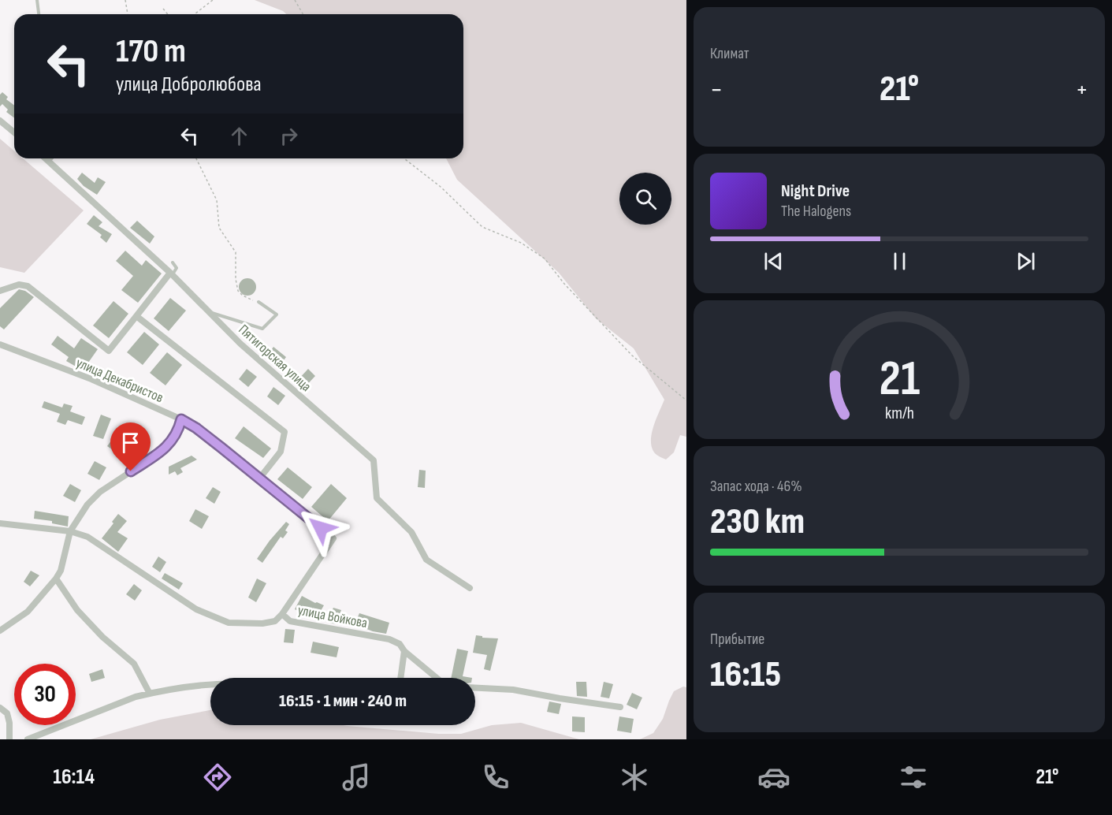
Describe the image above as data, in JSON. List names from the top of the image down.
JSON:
{
  "streets": {
    "street": ["Пятигорская улица", "улица Декабристов", "улица Войкова"]
  },
  "crossings": [
    ["улица Декабристов", "улица Войкова"]
  ],
  "page": {
    "tile": [
      "Климат",
      ["Запас хода · 46%", "230 km"],
      ["Прибытие", "16:15"]
    ],
    "turn": ["170 m", "улица Добролюбова"],
    "heat": ["−", "21°", "+"],
    "song": ["Night Drive", "The Halogens"],
    "limit": "30",
    "trip": "16:15 · 1 мин · 240 m",
    "tabs": ["16:14", "21°"],
    "gauge": ["21", "km/h"]
  }
}
